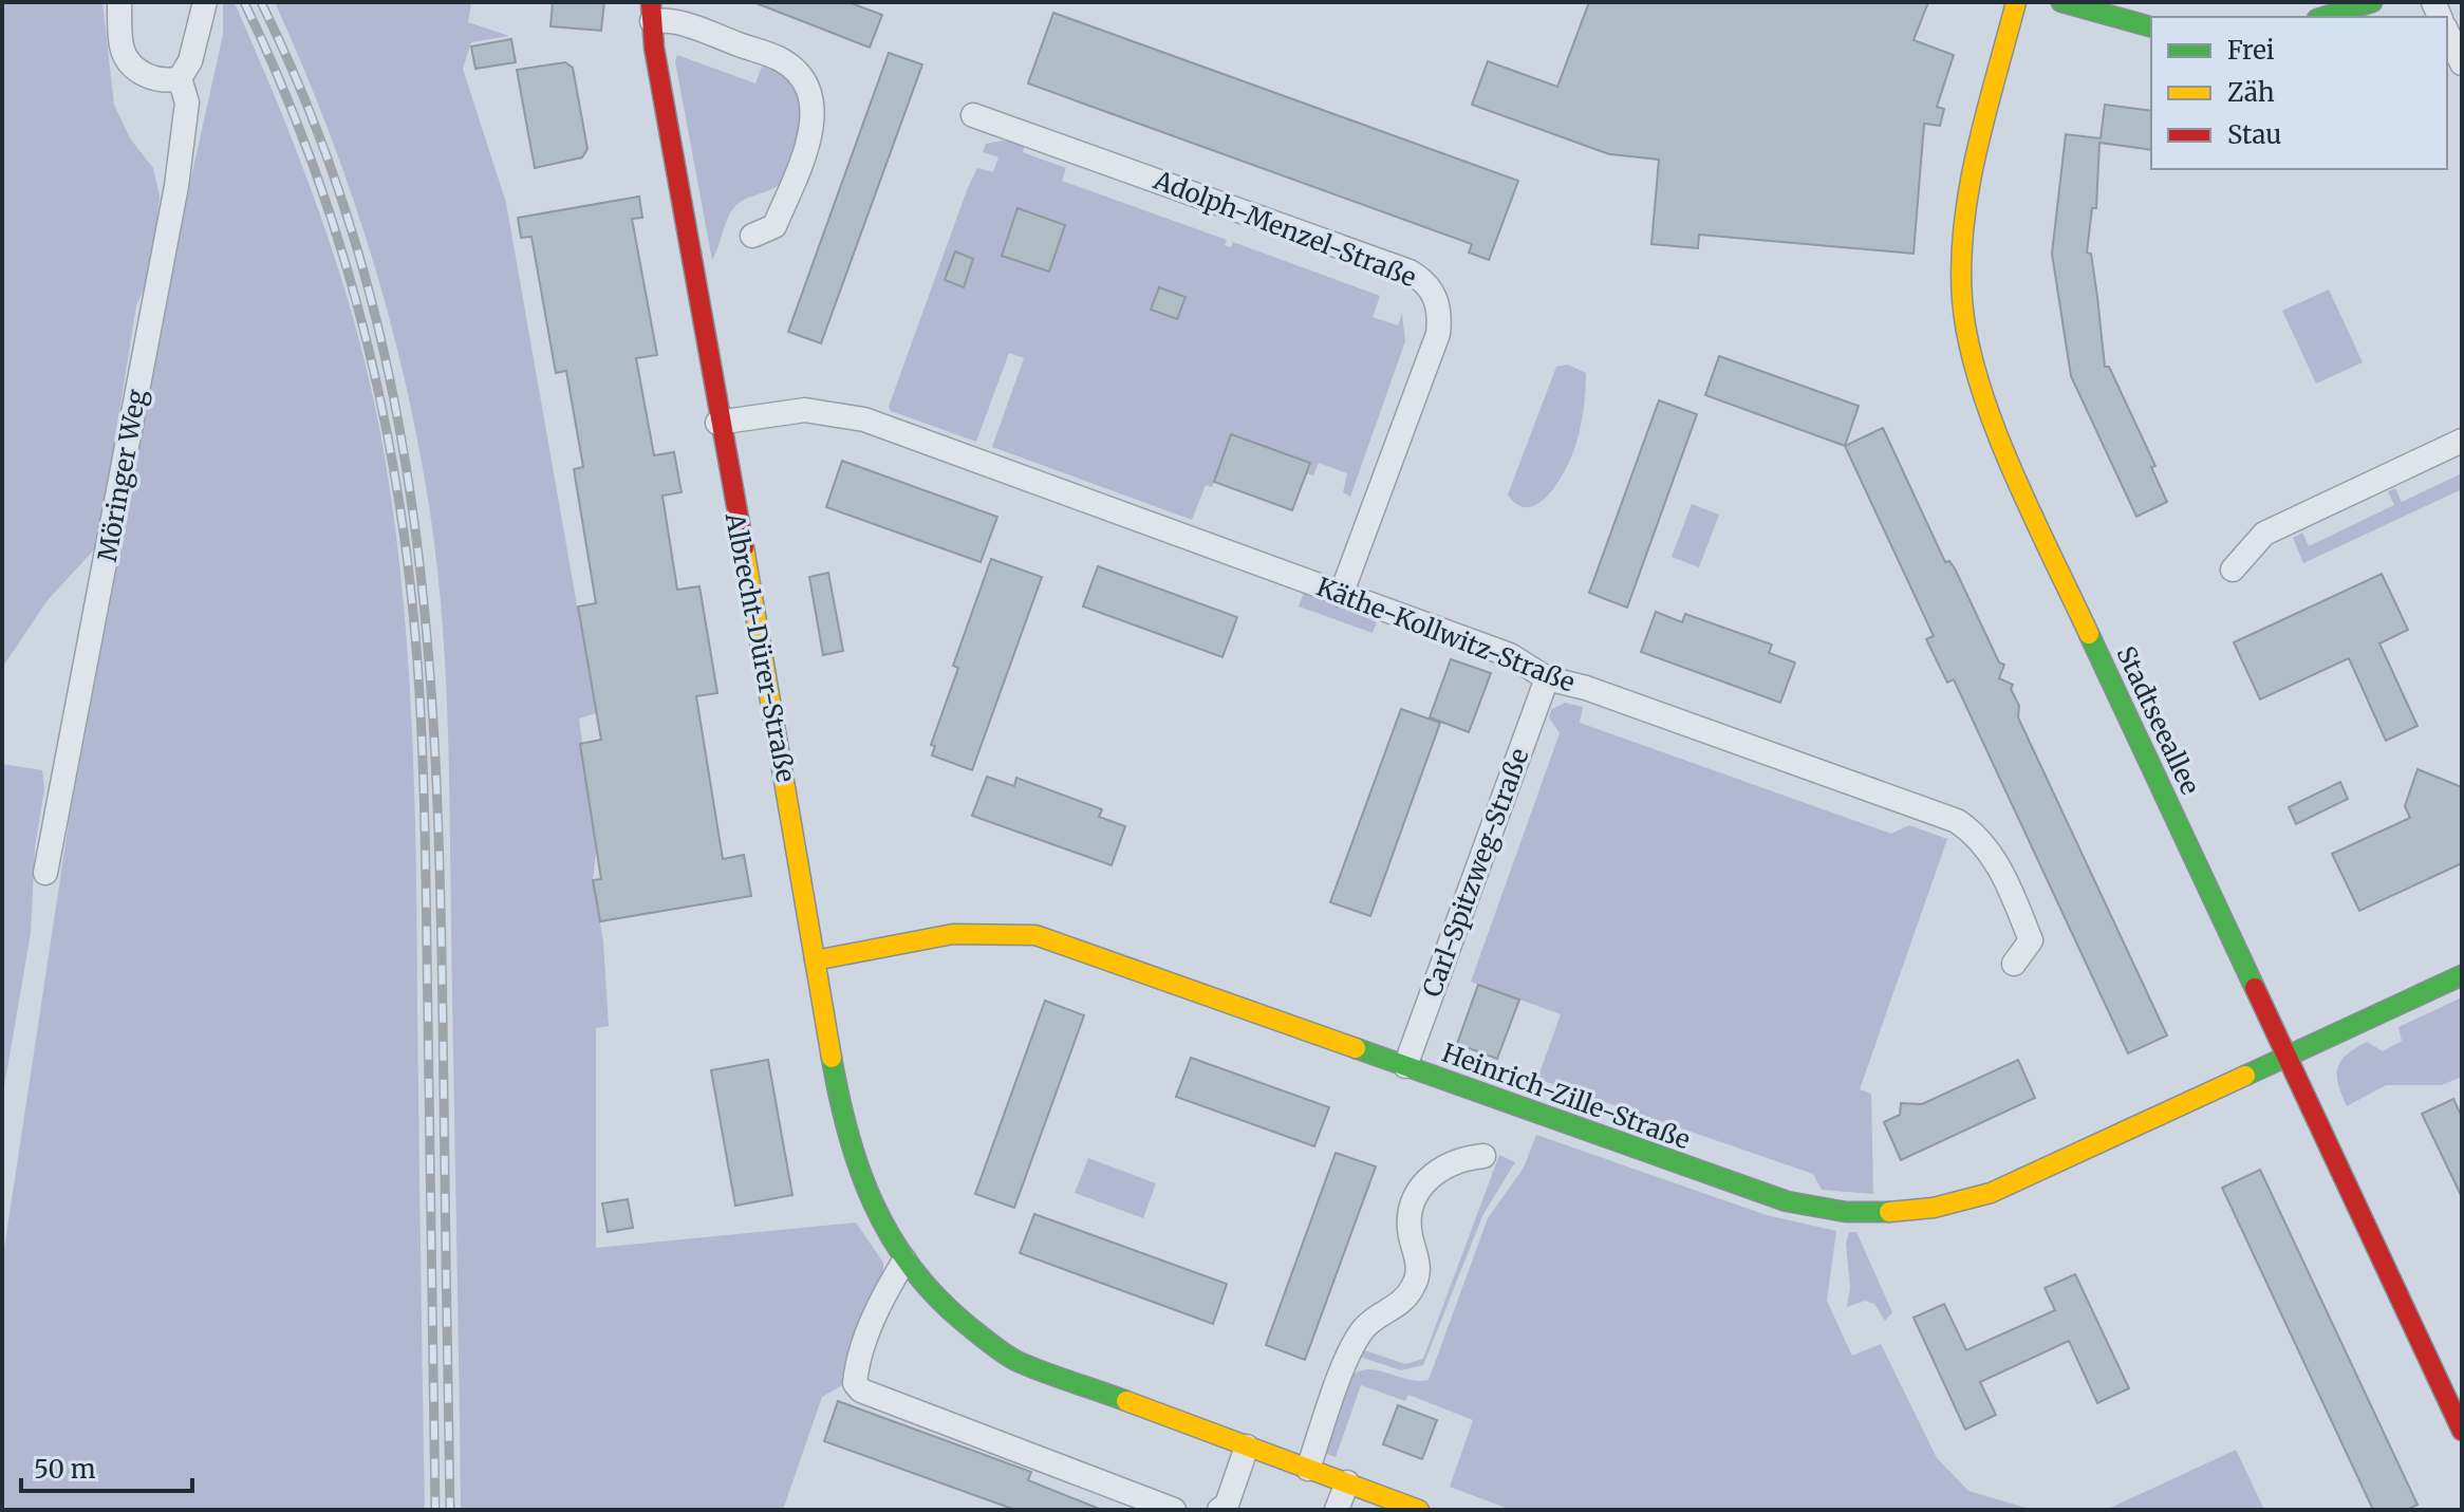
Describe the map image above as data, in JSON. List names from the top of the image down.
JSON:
{
  "streets": {
    "street": [
      "Adolph-Menzel-Straße",
      "Möringer Weg",
      "Käthe-Kollwitz-Straße",
      "Albrecht-Dürer-Straße",
      "Stadtseeallee",
      "Carl-Spitzweg-Straße",
      "Heinrich-Zille-Straße"
    ]
  },
  "crossings": [
    ["Adolph-Menzel-Straße", "Käthe-Kollwitz-Straße"],
    ["Käthe-Kollwitz-Straße", "Albrecht-Dürer-Straße"],
    ["Käthe-Kollwitz-Straße", "Carl-Spitzweg-Straße"],
    ["Albrecht-Dürer-Straße", "Heinrich-Zille-Straße"],
    ["Stadtseeallee", "Heinrich-Zille-Straße"],
    ["Carl-Spitzweg-Straße", "Heinrich-Zille-Straße"]
  ],
  "legend": ["Frei", "Zäh", "Stau"],
  "scale_bar": "50 m"
}
